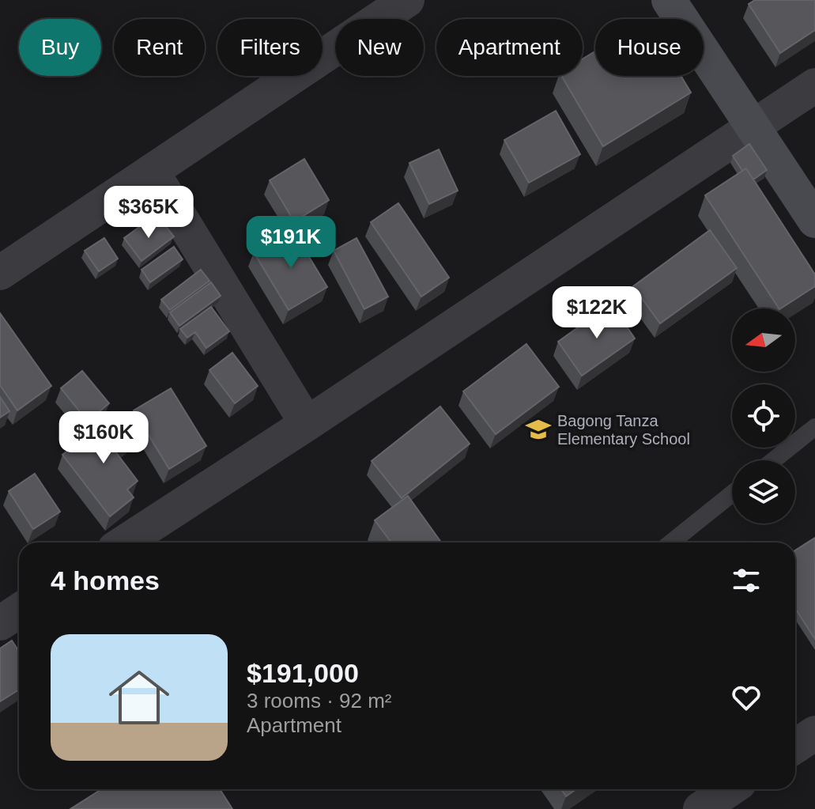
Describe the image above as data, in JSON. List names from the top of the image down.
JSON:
{
  "places": {
    "school or university": ["Bagong Tanza Elementary School"]
  },
  "north": "left",
  "page": {
    "chip": [
      "Buy",
      "Rent",
      "Filters",
      "New",
      "Apartment",
      "House"
    ],
    "price": [
      "$365K",
      "$191K",
      "$122K",
      "$160K"
    ],
    "heading": "4 homes",
    "list": [
      {
        "name": "$191,000",
        "note": "3 rooms · 92 m² · Apartment"
      }
    ]
  }
}
